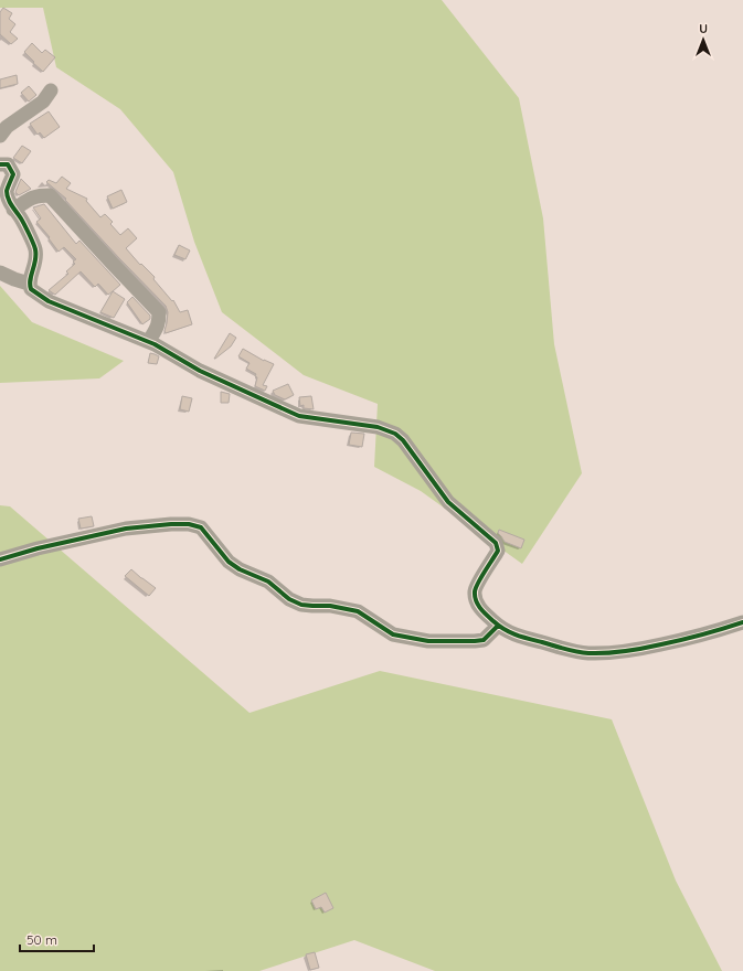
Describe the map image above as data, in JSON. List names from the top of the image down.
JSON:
{
  "scale_bar": "50 m",
  "north": "top"
}
